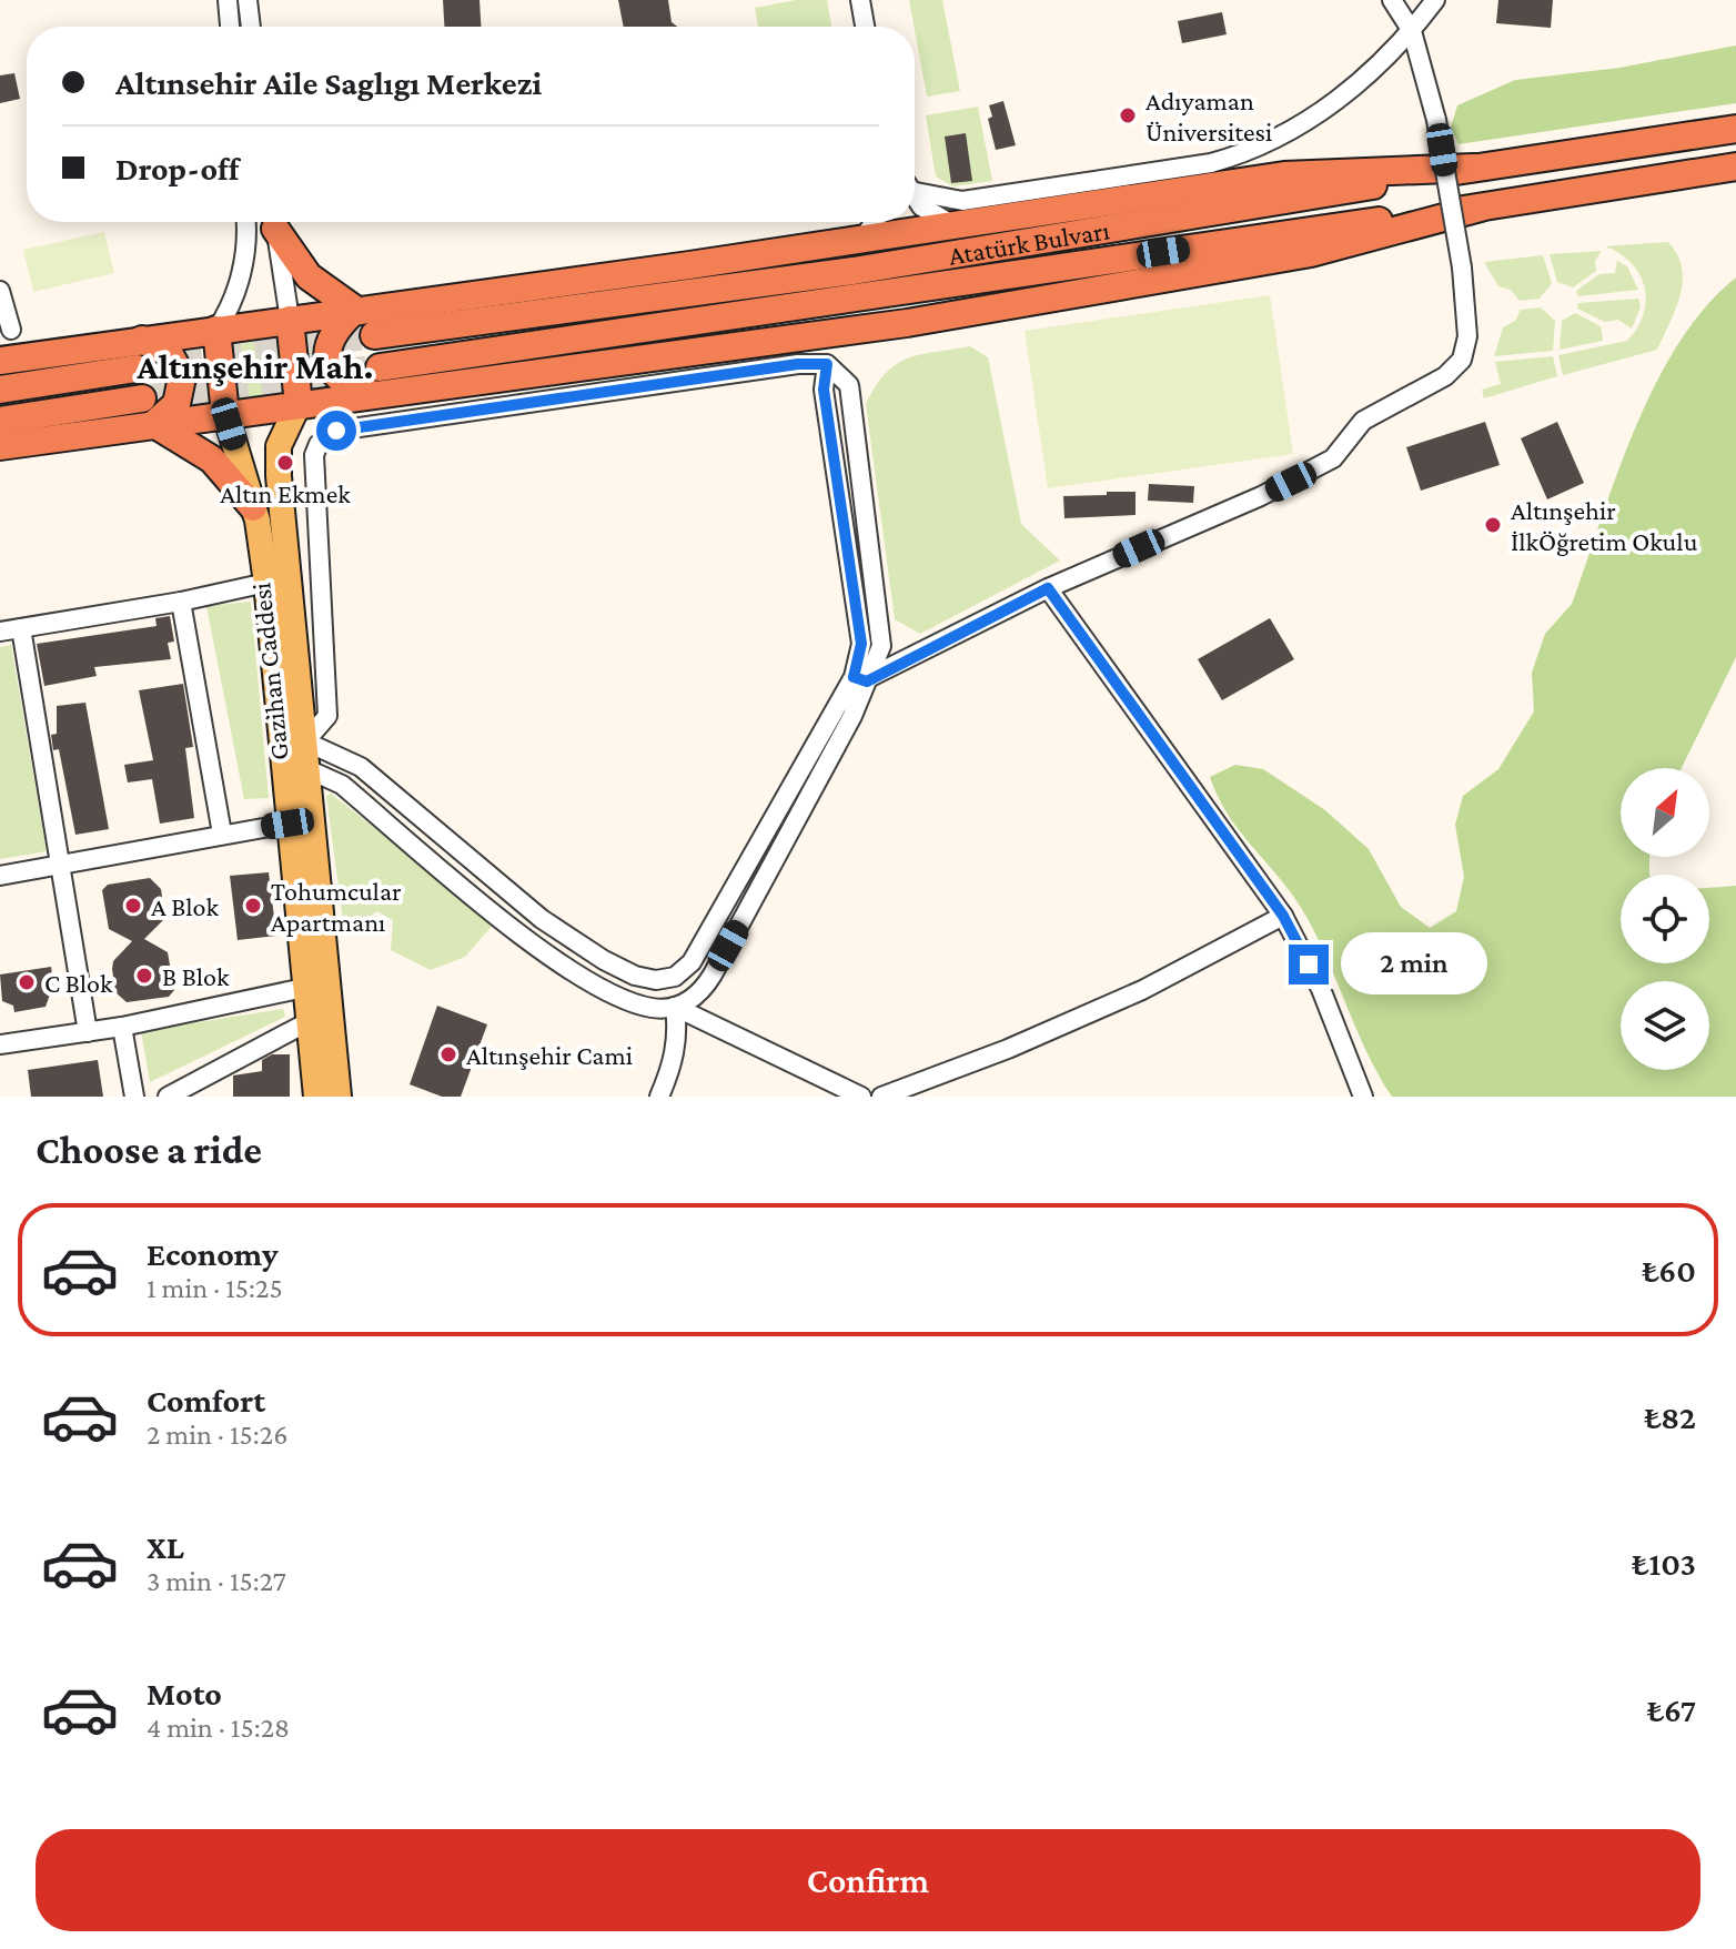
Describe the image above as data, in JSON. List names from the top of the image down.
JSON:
{
  "streets": {
    "highway": ["Atatürk Bulvarı"],
    "main road": ["Gazihan Caddesi"]
  },
  "districts": ["Altınşehir Mah."],
  "places": [
    "Adıyaman Üniversitesi",
    "Altın Ekmek",
    "Altınşehir İlkÖğretim Okulu",
    "A Blok",
    "Tohumcular Apartmanı",
    "B Blok",
    "C Blok",
    "Altınşehir Cami"
  ],
  "north": "top right",
  "page": {
    "banner": ["Altınsehir Aile Saglıgı Merkezi", "Drop-off"],
    "bubble": "2 min",
    "heading": "Choose a ride",
    "list": [
      {
        "name": "Economy",
        "note": "1 min · 15:25",
        "value": "₺60"
      },
      {
        "name": "Comfort",
        "note": "2 min · 15:26",
        "value": "₺82"
      },
      {
        "name": "XL",
        "note": "3 min · 15:27",
        "value": "₺103"
      },
      {
        "name": "Moto",
        "note": "4 min · 15:28",
        "value": "₺67"
      }
    ],
    "buttons": "Confirm"
  }
}
